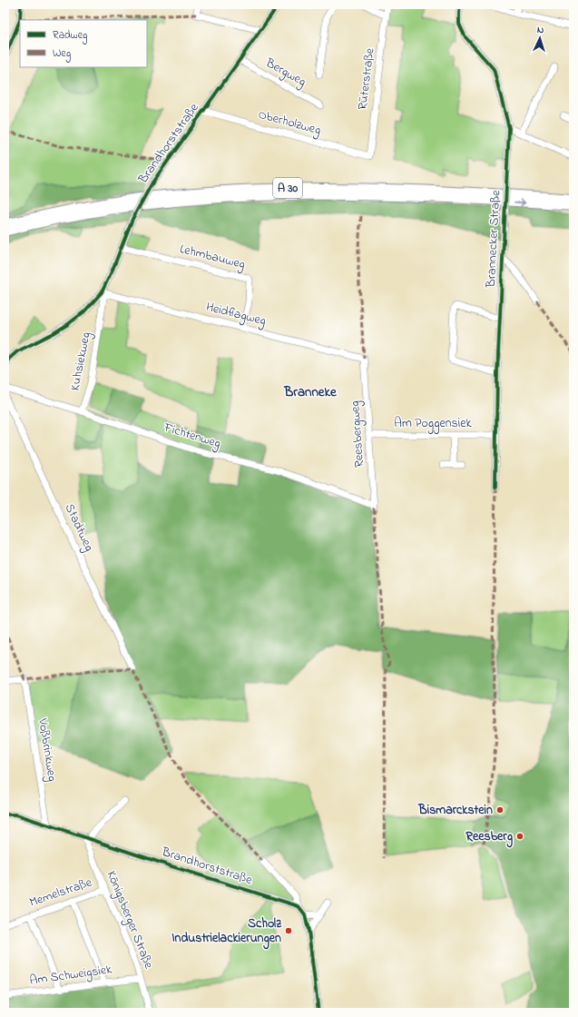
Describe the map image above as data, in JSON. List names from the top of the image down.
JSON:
{
  "streets": {
    "highway": ["A 30"],
    "street": [
      "Bergweg",
      "Rüterstraße",
      "Oberholzweg",
      "Brandhorststraße",
      "Brannecker Straße",
      "Lehmbauweg",
      "Heidflagweg",
      "Kuhsiekweg",
      "Am Poggensiek",
      "Reesbergweg",
      "Fichtenweg",
      "Stadtweg",
      "Voßbrinkweg",
      "Memelstraße",
      "Königsberger Straße",
      "Am Schweigsiek"
    ]
  },
  "crossings": [
    ["Bergweg", "Brandhorststraße"],
    ["Rüterstraße", "Oberholzweg"],
    ["Oberholzweg", "Brandhorststraße"],
    ["Brandhorststraße", "Lehmbauweg"],
    ["Brandhorststraße", "Heidflagweg"],
    ["Brandhorststraße", "Kuhsiekweg"],
    ["Brandhorststraße", "Voßbrinkweg"],
    ["Brandhorststraße", "Königsberger Straße"],
    ["Brannecker Straße", "Am Poggensiek"],
    ["Lehmbauweg", "Heidflagweg"],
    ["Heidflagweg", "Kuhsiekweg"],
    ["Heidflagweg", "Reesbergweg"],
    ["Kuhsiekweg", "Fichtenweg"],
    ["Am Poggensiek", "Reesbergweg"],
    ["Reesbergweg", "Fichtenweg"],
    ["Memelstraße", "Königsberger Straße"],
    ["Königsberger Straße", "Am Schweigsiek"]
  ],
  "districts": ["Branneke"],
  "places": ["Bismarckstein", "Reesberg", "Scholz Industrielackierungen"],
  "legend": ["Radweg", "Weg"],
  "north": "top"
}
